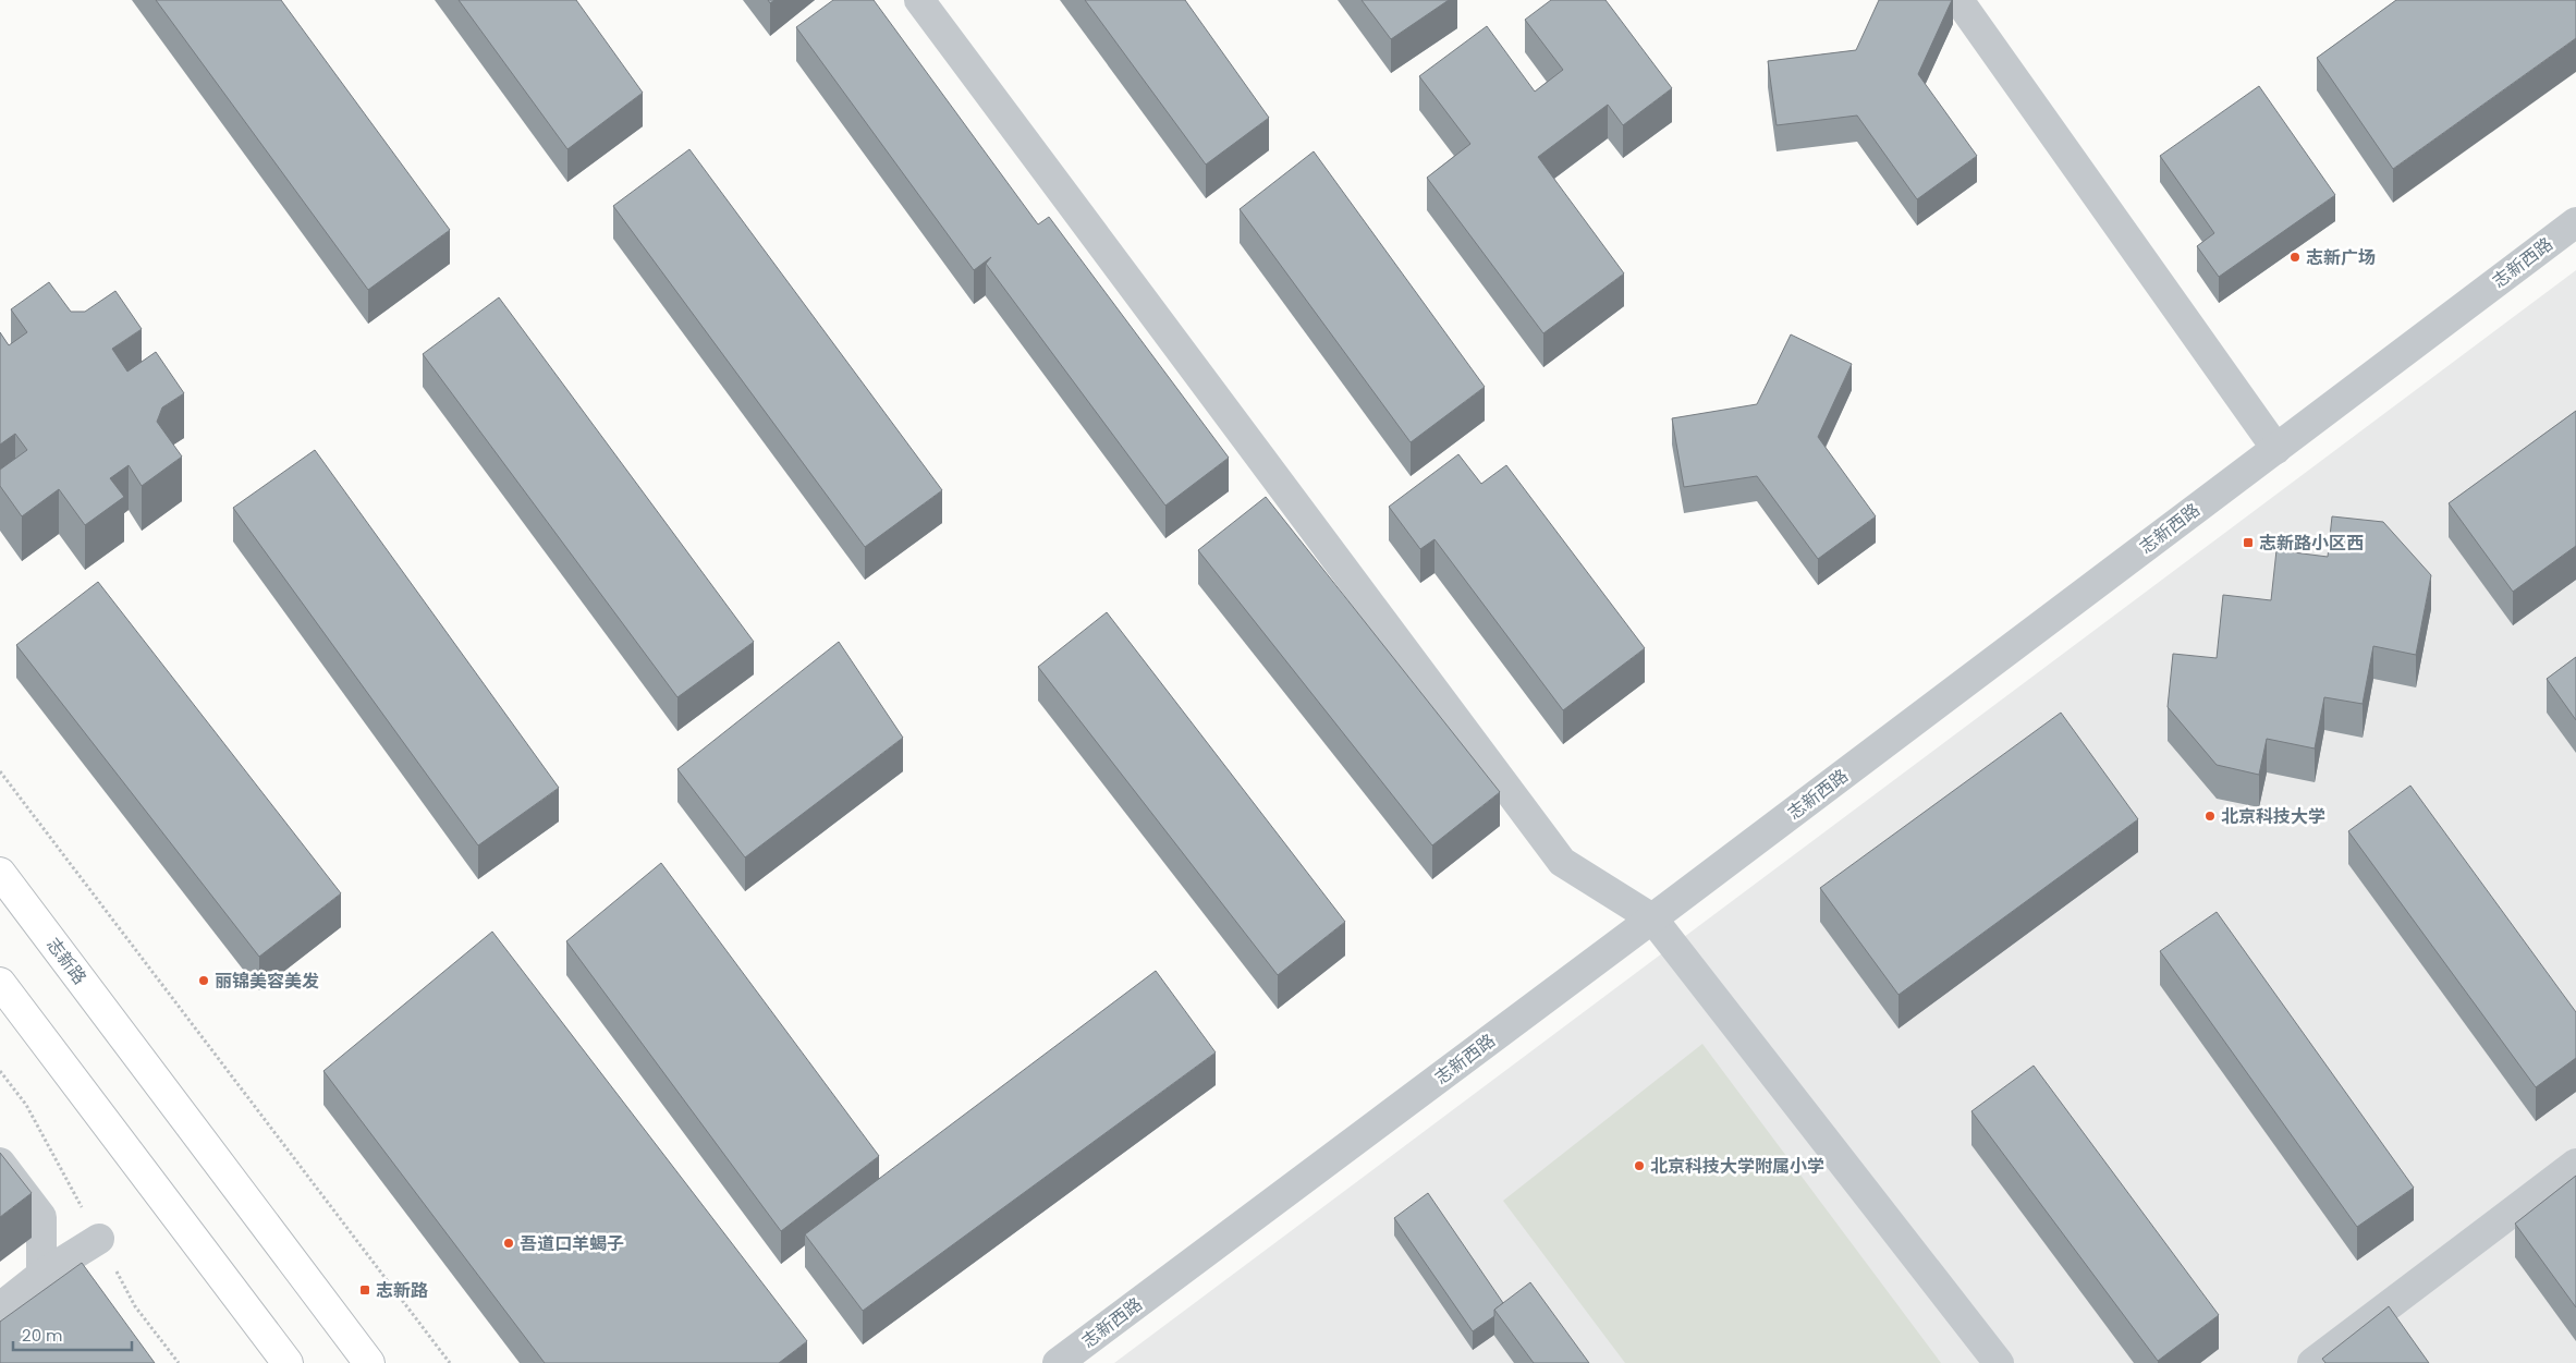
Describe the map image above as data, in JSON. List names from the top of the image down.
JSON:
{
  "streets": {
    "main road": ["志新路"],
    "street": ["志新西路"]
  },
  "places": {
    "other": [
      "志新广场",
      "北京科技大学",
      "丽锦美容美发",
      "北京科技大学附属小学",
      "吾道口羊蝎子"
    ],
    "transit": ["志新路小区西", "志新路"]
  },
  "scale_bar": "20 m"
}
